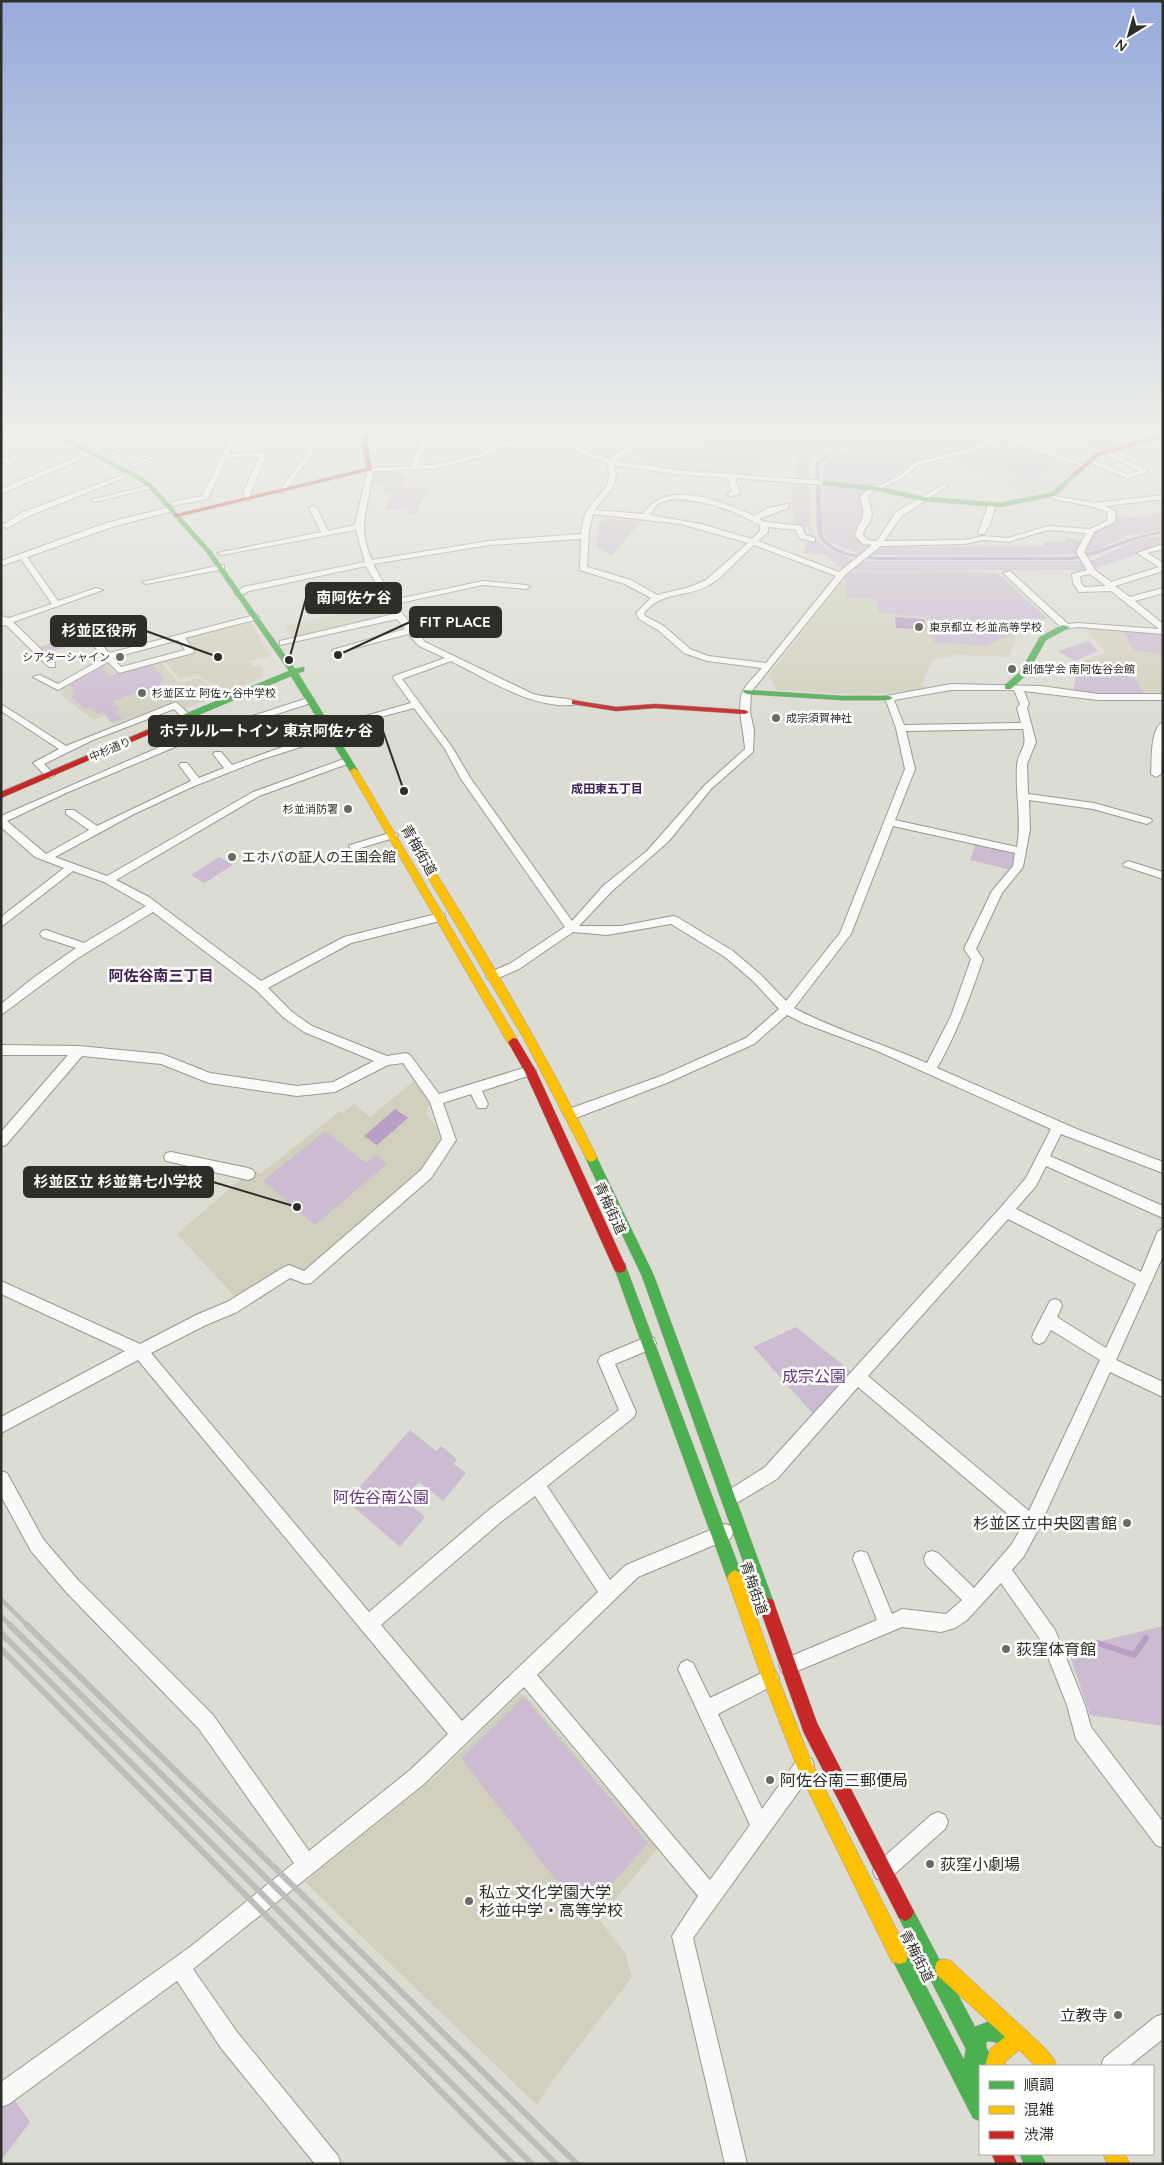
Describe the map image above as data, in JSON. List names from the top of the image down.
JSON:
{
  "streets": {
    "main road": ["中杉通り", "青梅街道"]
  },
  "crossings": [
    ["中杉通り", "青梅街道"]
  ],
  "districts": ["成田東五丁目", "阿佐谷南三丁目"],
  "parks": ["成宗公園", "阿佐谷南公園"],
  "places": [
    "東京都立 杉並高等学校",
    "FIT PLACE",
    "シアターシャイン",
    "杉並区役所",
    "南阿佐ケ谷",
    "創価学会 南阿佐谷会館",
    "杉並区立 阿佐ヶ谷中学校",
    "成宗須賀神社",
    "ホテルルートイン 東京阿佐ヶ谷",
    "杉並消防署",
    "エホバの証人の王国会館",
    "杉並区立 杉並第七小学校",
    "杉並区立中央図書館",
    "荻窪体育館",
    "阿佐谷南三郵便局",
    "荻窪小劇場",
    "私立 文化学園大学 杉並中学・高等学校",
    "立教寺"
  ],
  "legend": ["順調", "混雑", "渋滞"],
  "north": "bottom left"
}
